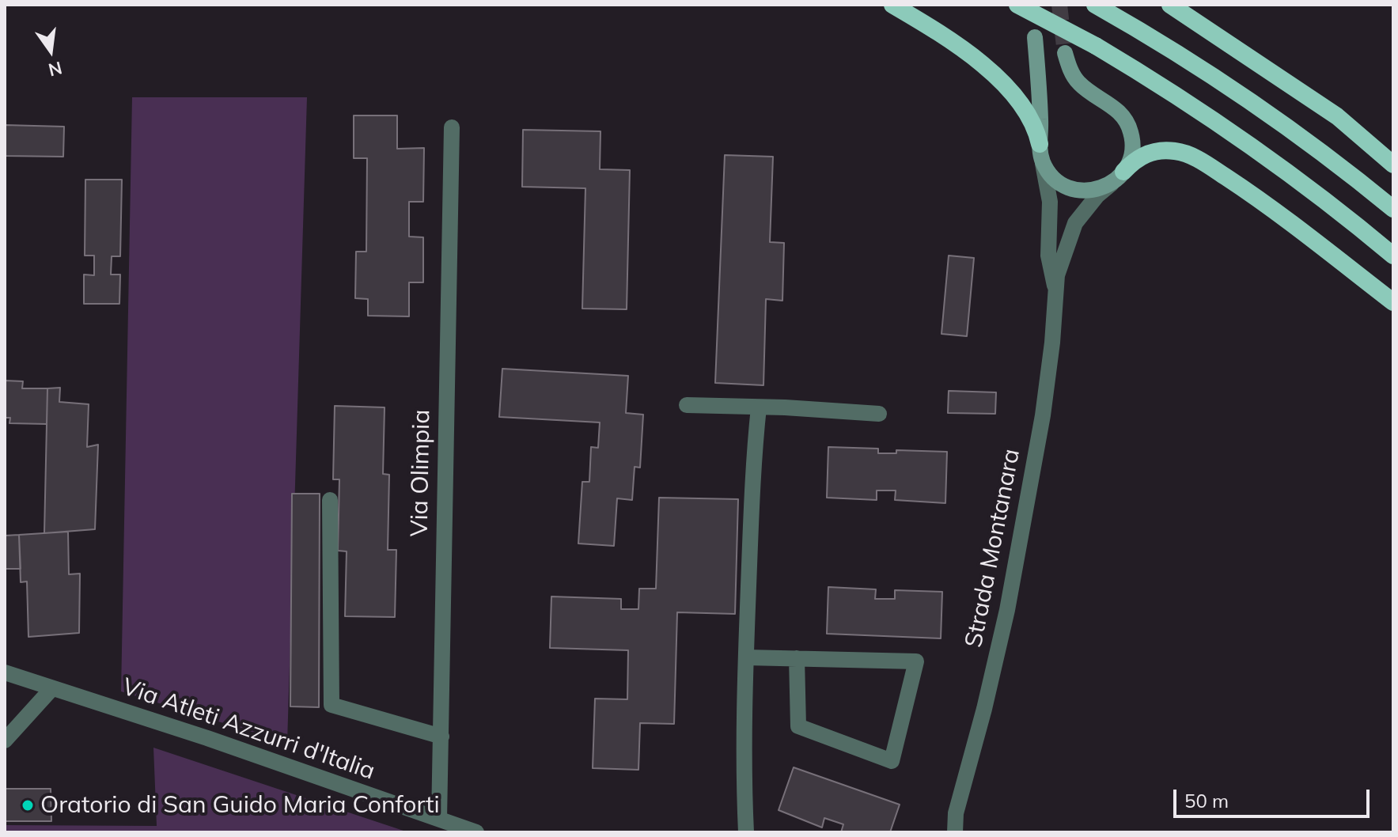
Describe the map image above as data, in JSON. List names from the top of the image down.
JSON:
{
  "streets": {
    "main road": ["Strada Montanara"],
    "street": ["Via Olimpia", "Via Atleti Azzurri d'Italia"]
  },
  "crossings": [
    ["Via Olimpia", "Via Atleti Azzurri d'Italia"]
  ],
  "places": ["Oratorio di San Guido Maria Conforti"],
  "scale_bar": "50 m",
  "north": "bottom"
}
